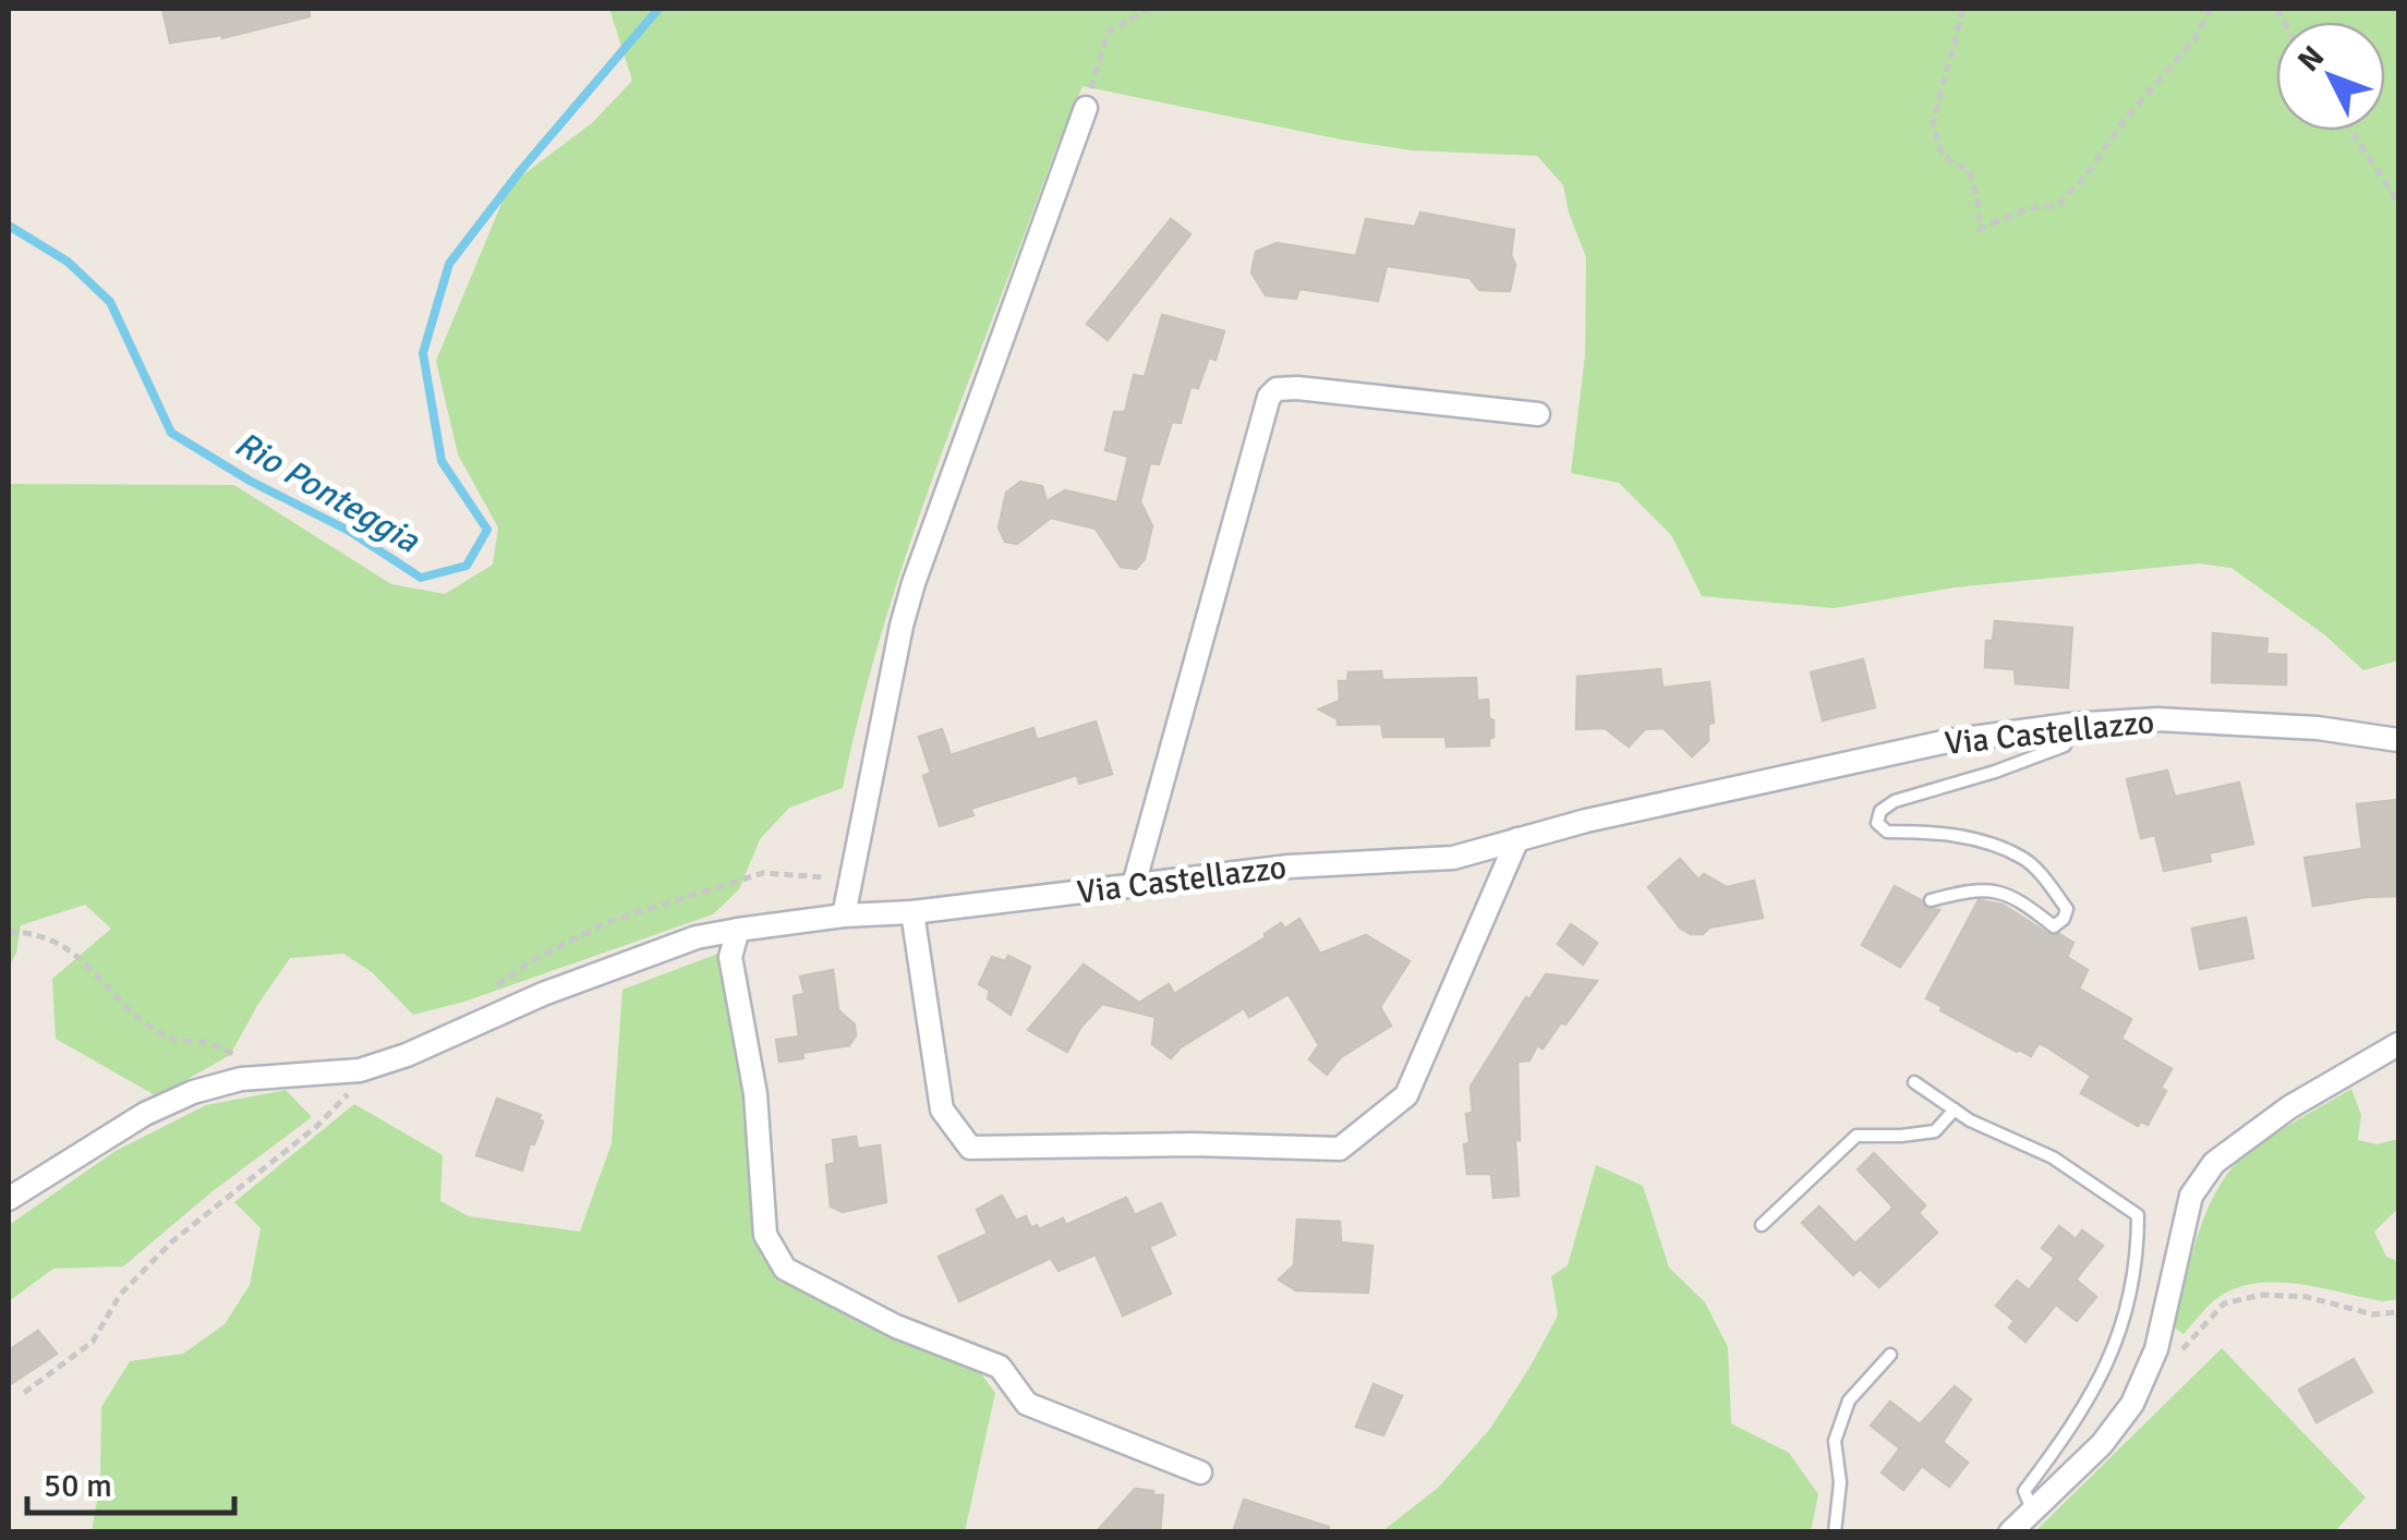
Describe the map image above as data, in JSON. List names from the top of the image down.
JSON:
{
  "streets": {
    "street": ["Via Castellazzo"]
  },
  "water": ["Rio Ponteggia"],
  "scale_bar": "50 m",
  "north": "top left"
}
